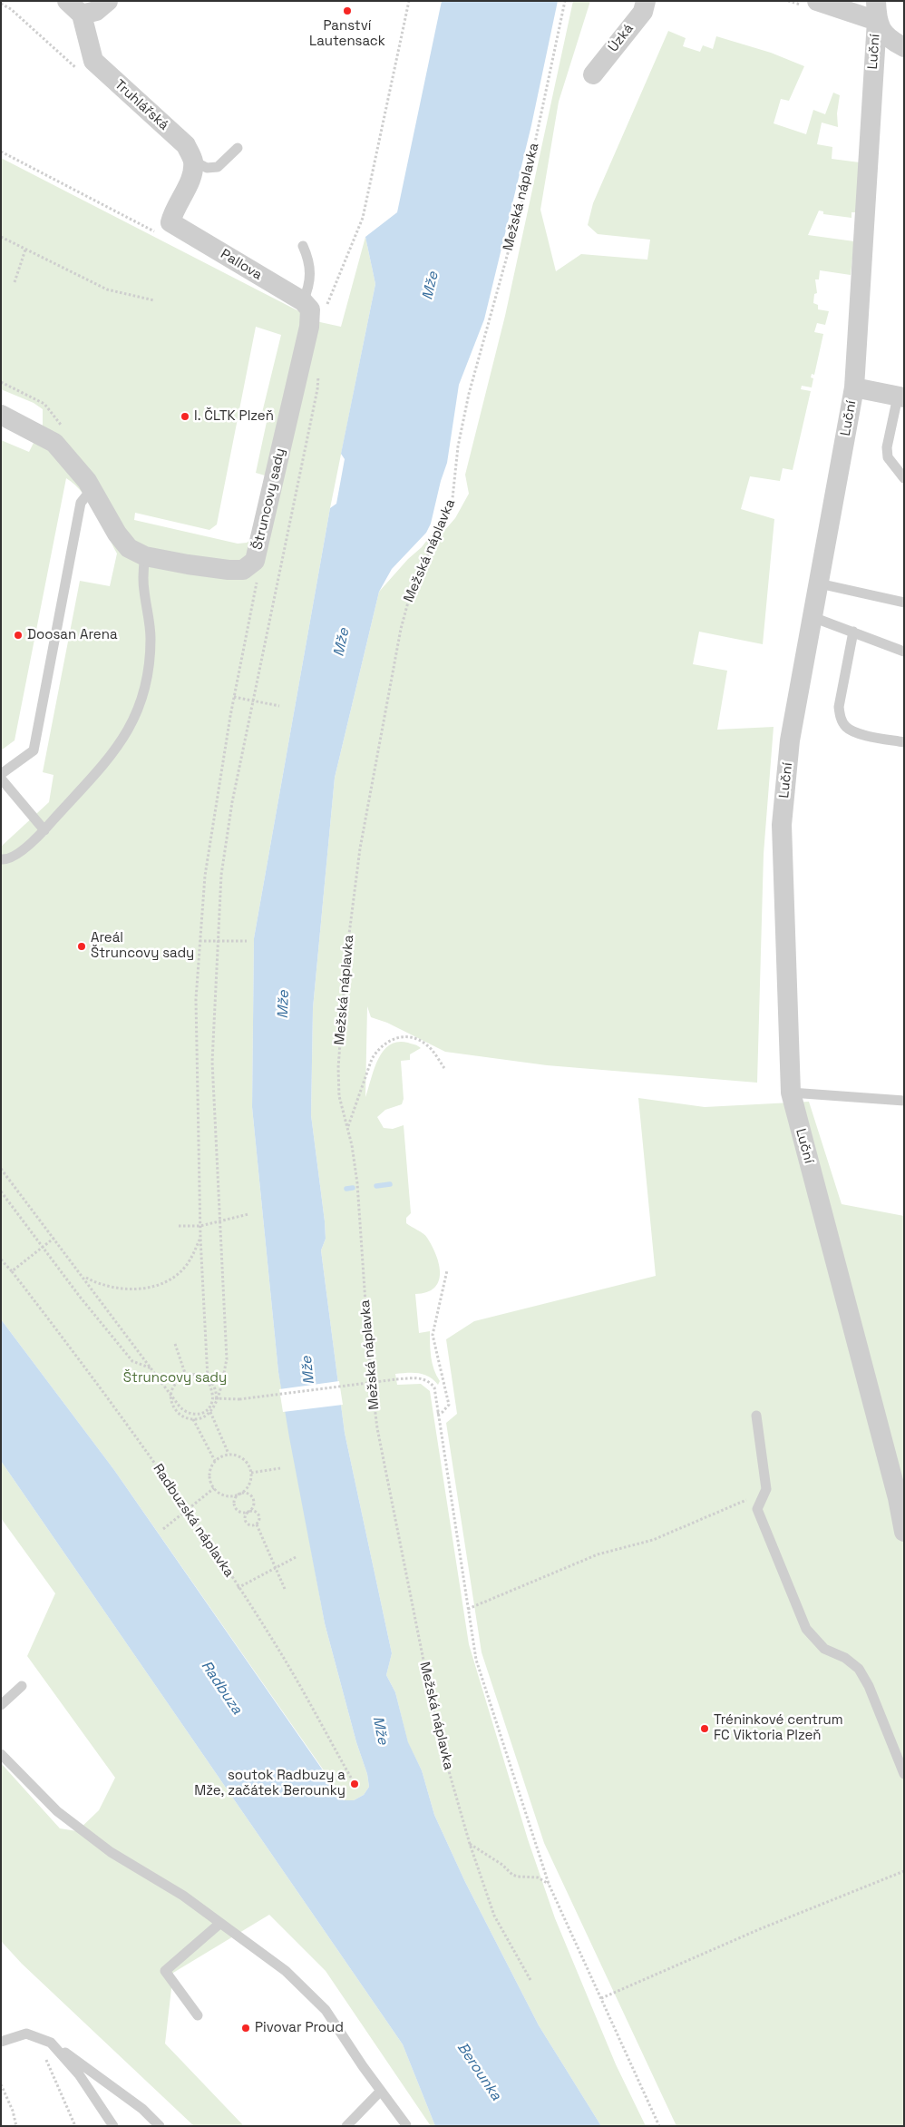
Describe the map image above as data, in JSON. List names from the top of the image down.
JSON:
{
  "streets": {
    "street": [
      "Úzká",
      "Luční",
      "Truhlářská",
      "Pallova",
      "Štruncovy sady"
    ],
    "path": ["Mežská náplavka", "Radbuzská náplavka"]
  },
  "crossings": [
    ["Truhlářská", "Pallova"],
    ["Pallova", "Štruncovy sady"]
  ],
  "water": ["Mže", "Radbuza", "Berounka"],
  "parks": ["Štruncovy sady"],
  "places": [
    "Panství Lautensack",
    "I. ČLTK Plzeň",
    "Doosan Arena",
    "Areál Štruncovy sady",
    "Tréninkové centrum FC Viktoria Plzeň",
    "soutok Radbuzy a Mže, začátek Berounky",
    "Pivovar Proud"
  ]
}
